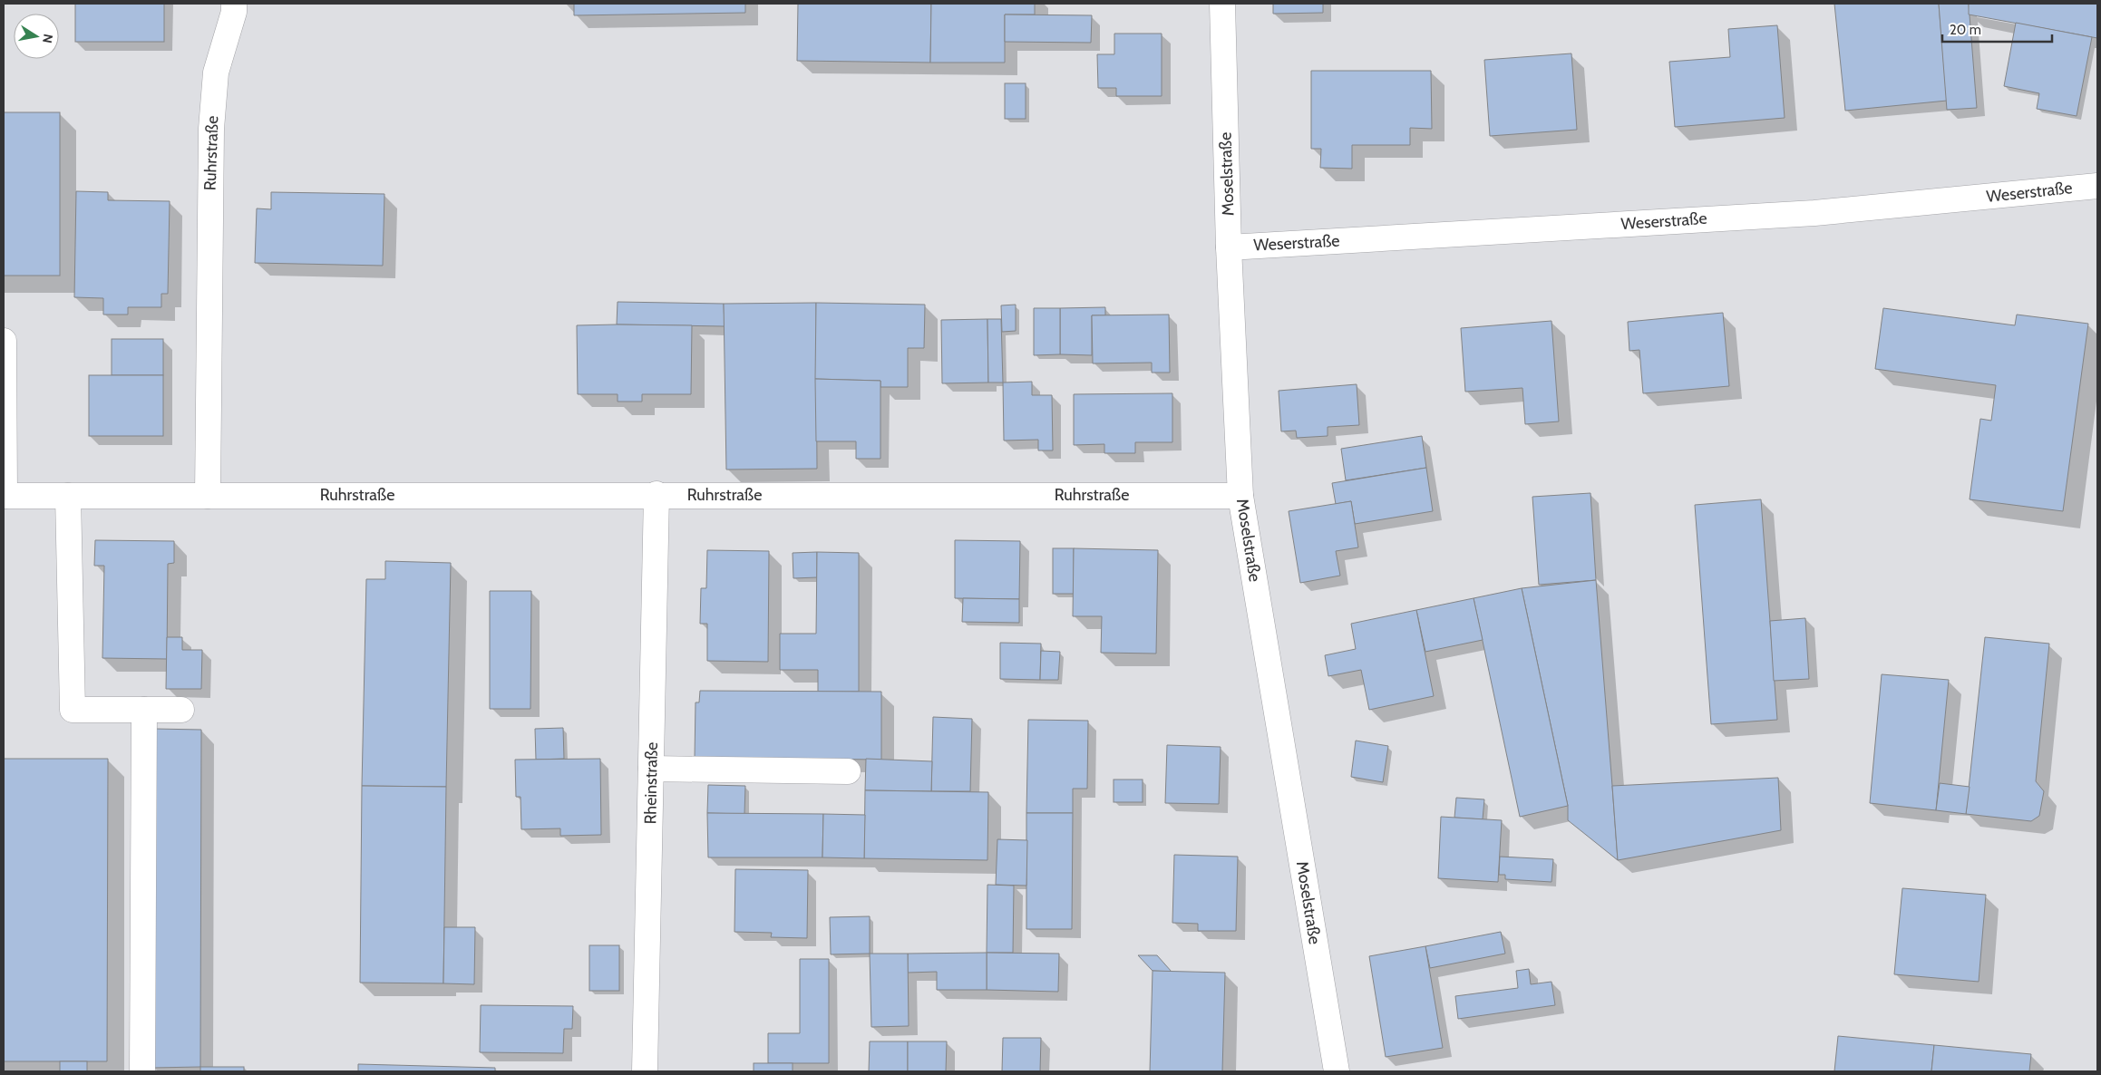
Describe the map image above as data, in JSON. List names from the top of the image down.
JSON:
{
  "streets": {
    "street": [
      "Ruhrstraße",
      "Moselstraße",
      "Weserstraße",
      "Rheinstraße"
    ]
  },
  "crossings": [
    ["Ruhrstraße", "Moselstraße"],
    ["Ruhrstraße", "Rheinstraße"],
    ["Moselstraße", "Weserstraße"]
  ],
  "scale_bar": "20 m",
  "north": "right"
}
